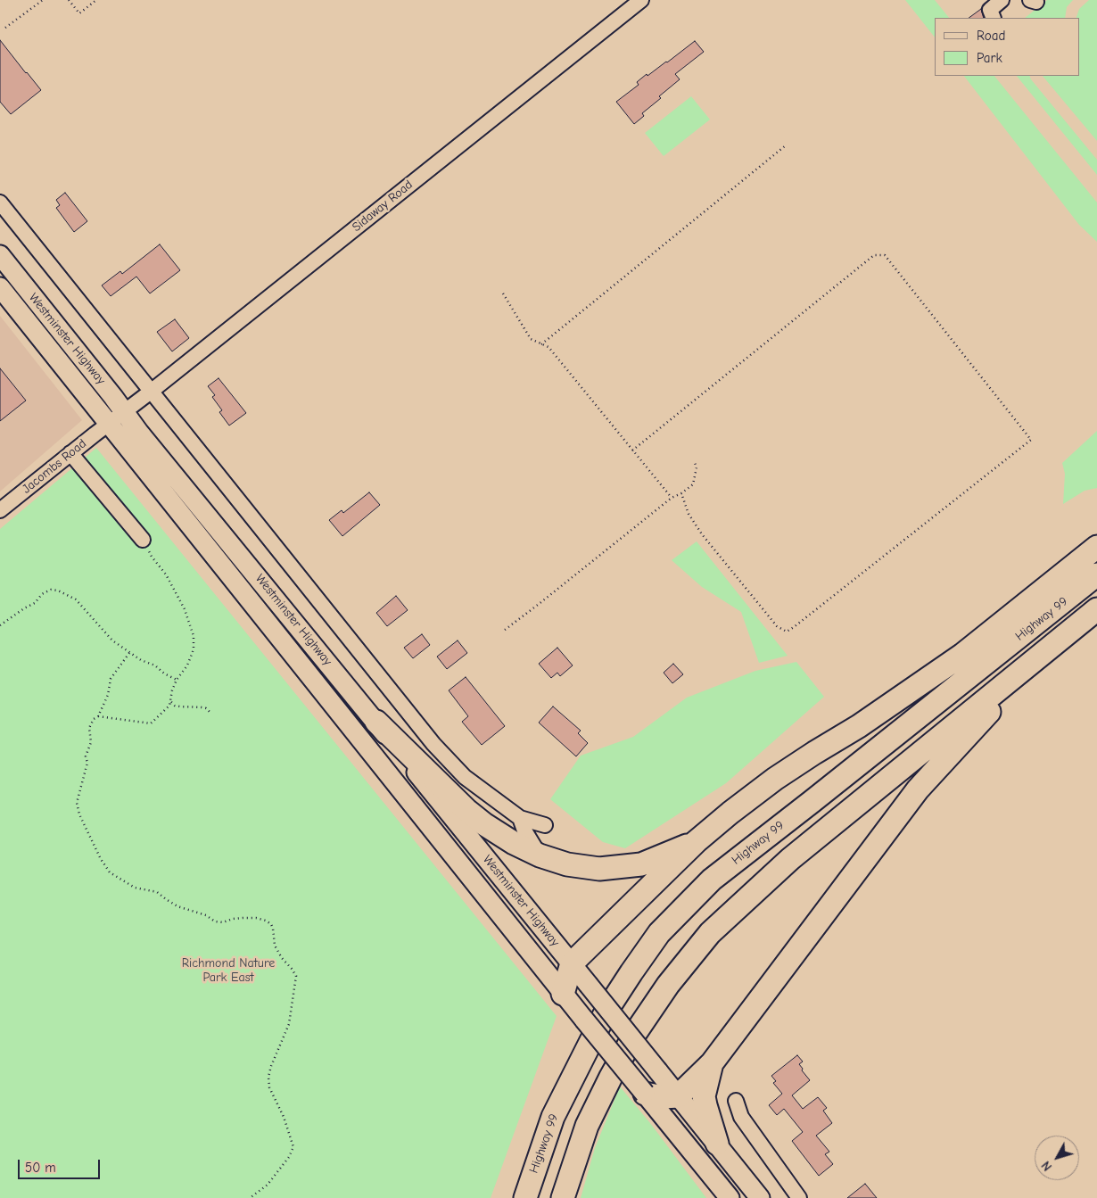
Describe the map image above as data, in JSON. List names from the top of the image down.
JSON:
{
  "streets": {
    "highway": ["Highway 99"],
    "main road": ["Westminster Highway"],
    "street": ["Sidaway Road", "Jacombs Road"]
  },
  "crossings": [
    ["Sidaway Road", "Westminster Highway"],
    ["Sidaway Road", "Jacombs Road"],
    ["Westminster Highway", "Jacombs Road"]
  ],
  "parks": ["Richmond Nature Park East"],
  "legend": ["Road", "Park"],
  "scale_bar": "50 m",
  "north": "bottom left"
}
